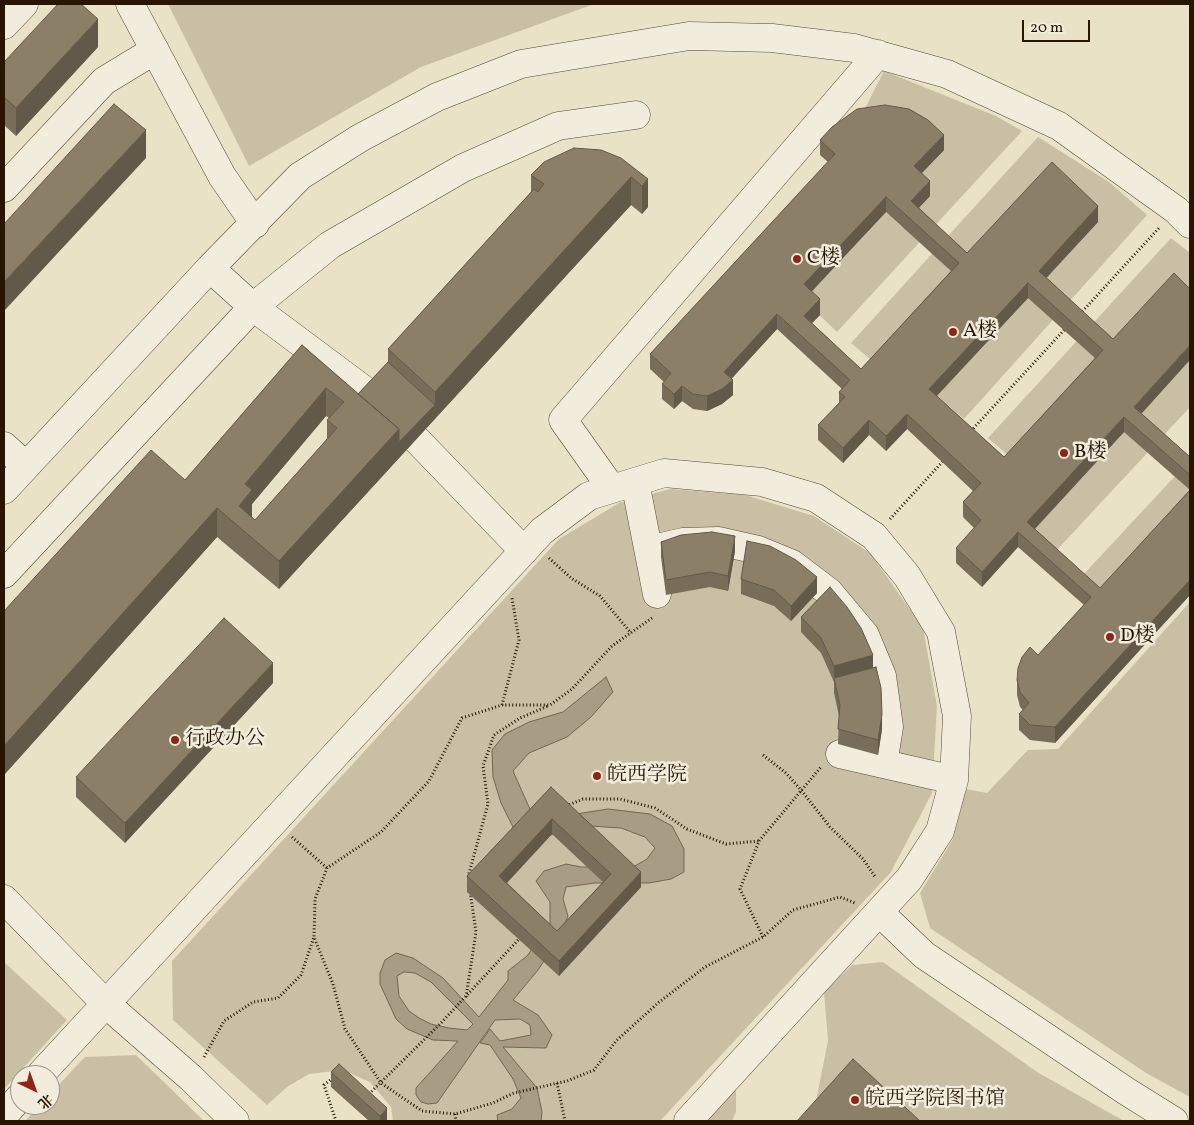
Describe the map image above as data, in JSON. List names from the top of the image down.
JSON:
{
  "places": [
    "C楼",
    "A楼",
    "B楼",
    "D楼",
    "行政办公",
    "皖西学院",
    "皖西学院图书馆"
  ],
  "scale_bar": "20 m",
  "north": "bottom right"
}
